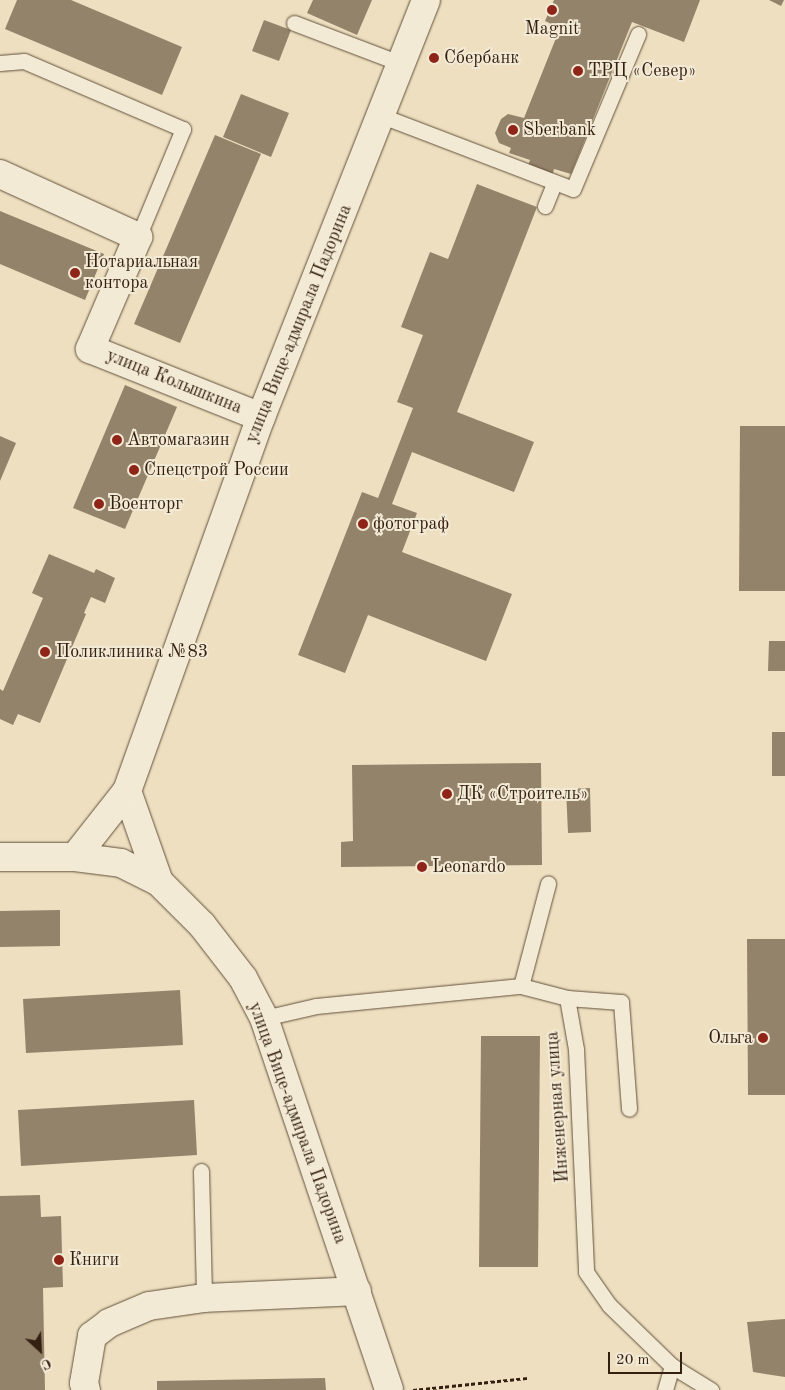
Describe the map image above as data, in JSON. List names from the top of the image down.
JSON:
{
  "streets": {
    "street": ["улица Вице-адмирала Падорина", "улица Колышкина"],
    "lane": ["Инженерная улица"]
  },
  "crossings": [
    ["улица Вице-адмирала Падорина", "улица Колышкина"]
  ],
  "places": [
    "Magnit",
    "Сбербанк",
    "ТРЦ «Север»",
    "Sberbank",
    "Нотариальная контора",
    "Автомагазин",
    "Спецстрой России",
    "Военторг",
    "фотограф",
    "Поликлиника №83",
    "ДК «Строитель»",
    "Leonardo",
    "Ольга",
    "Книги"
  ],
  "scale_bar": "20 m",
  "north": "bottom right"
}
